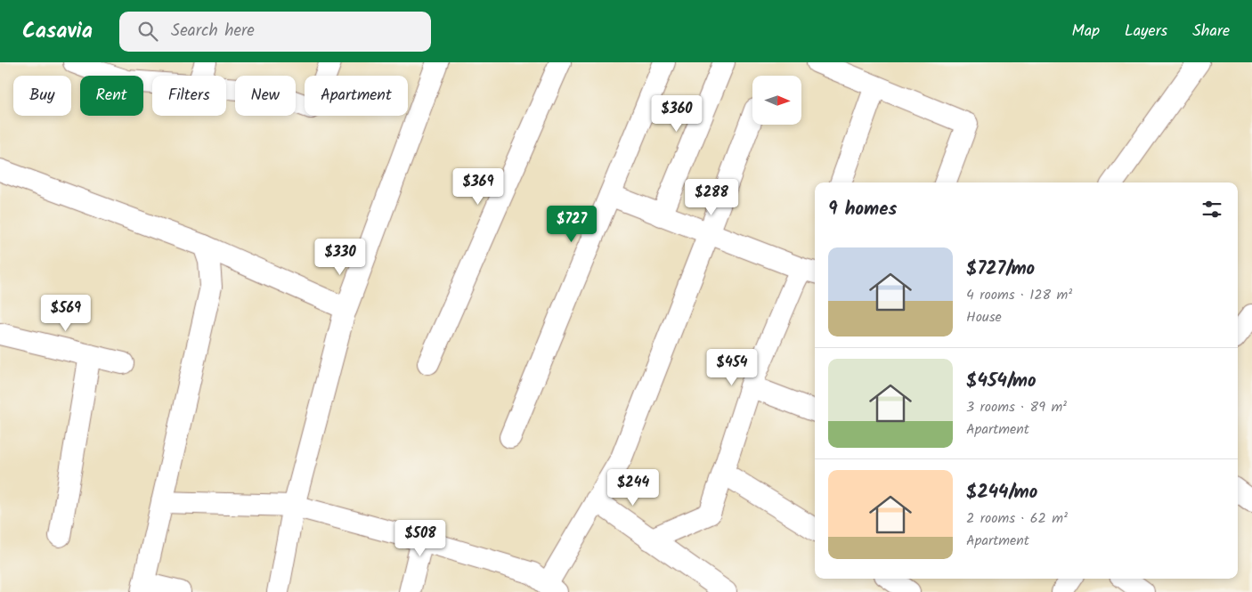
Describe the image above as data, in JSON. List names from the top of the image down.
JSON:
{
  "north": "right",
  "page": {
    "header": "Casavia",
    "search": "Search here",
    "nav": ["Map", "Layers", "Share"],
    "chip": [
      "Buy",
      "Rent",
      "Filters",
      "New",
      "Apartment"
    ],
    "price": [
      "$360",
      "$369",
      "$288",
      "$727",
      "$330",
      "$569",
      "$454",
      "$244",
      "$508"
    ],
    "heading": "9 homes",
    "list": [
      {
        "name": "$727/mo",
        "note": "4 rooms · 128 m² · House"
      },
      {
        "name": "$454/mo",
        "note": "3 rooms · 89 m² · Apartment"
      },
      {
        "name": "$244/mo",
        "note": "2 rooms · 62 m² · Apartment"
      }
    ]
  }
}
